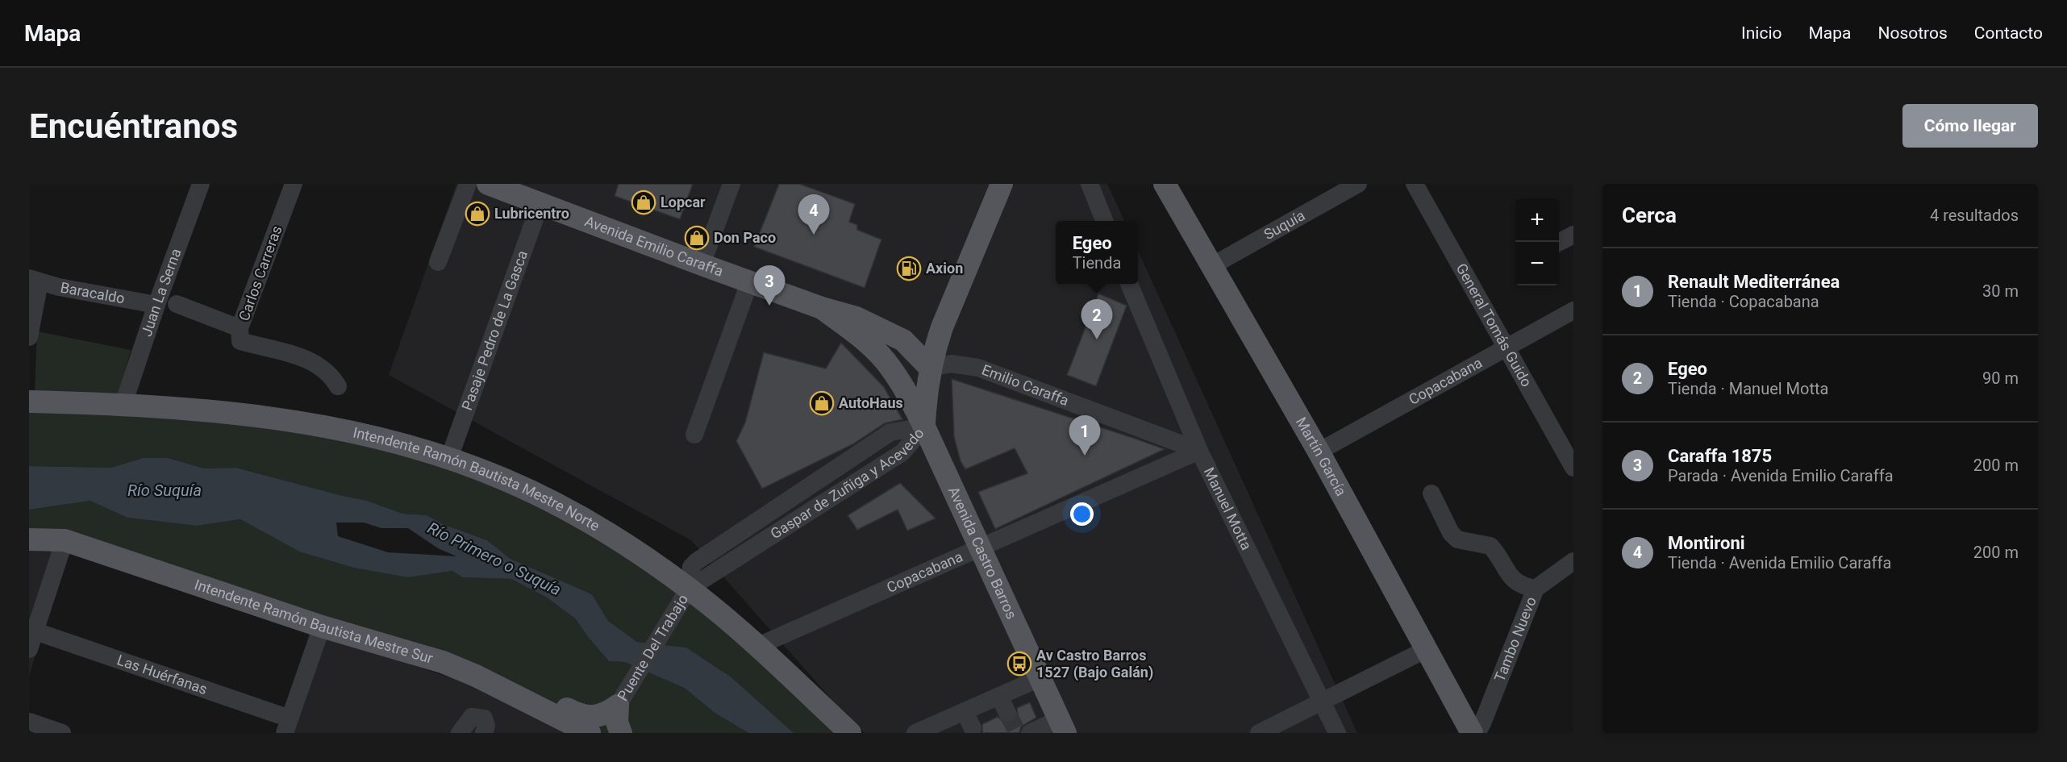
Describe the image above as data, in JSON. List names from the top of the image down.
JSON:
{
  "streets": {
    "main road": [
      "Avenida Emilio Caraffa",
      "Martín García",
      "Intendente Ramón Bautista Mestre Norte",
      "Avenida Castro Barros",
      "Intendente Ramón Bautista Mestre Sur"
    ],
    "street": [
      "Suquía",
      "Carlos Carreras",
      "Baracaldo",
      "Juan La Serna",
      "General Tomás Guido",
      "Pasaje Pedro de La Gasca",
      "Copacabana",
      "Emilio Caraffa",
      "Gaspar de Zuñiga y Acevedo",
      "Manuel Motta",
      "Tambo Nuevo",
      "Puente Del Trabajo",
      "Las Huérfanas"
    ]
  },
  "crossings": [
    ["Suquía", "Martín García"],
    ["Avenida Emilio Caraffa", "Pasaje Pedro de La Gasca"],
    ["Avenida Emilio Caraffa", "Emilio Caraffa"],
    ["Avenida Emilio Caraffa", "Gaspar de Zuñiga y Acevedo"],
    ["Avenida Emilio Caraffa", "Avenida Castro Barros"],
    ["Baracaldo", "Juan La Serna"],
    ["Juan La Serna", "Intendente Ramón Bautista Mestre Norte"],
    ["General Tomás Guido", "Copacabana"],
    ["Pasaje Pedro de La Gasca", "Intendente Ramón Bautista Mestre Norte"],
    ["Copacabana", "Emilio Caraffa"],
    ["Copacabana", "Martín García"],
    ["Copacabana", "Intendente Ramón Bautista Mestre Norte"],
    ["Copacabana", "Manuel Motta"],
    ["Copacabana", "Avenida Castro Barros"],
    ["Emilio Caraffa", "Manuel Motta"],
    ["Emilio Caraffa", "Avenida Castro Barros"],
    ["Intendente Ramón Bautista Mestre Norte", "Gaspar de Zuñiga y Acevedo"],
    ["Intendente Ramón Bautista Mestre Norte", "Puente Del Trabajo"],
    ["Gaspar de Zuñiga y Acevedo", "Avenida Castro Barros"],
    ["Gaspar de Zuñiga y Acevedo", "Puente Del Trabajo"]
  ],
  "water": ["Río Suquía", "Río Primero o Suquía"],
  "places": {
    "shop": [
      "Lopcar",
      "Lubricentro",
      "Don Paco",
      "AutoHaus"
    ],
    "fuel station": ["Axion"],
    "bus stop": ["Av Castro Barros 1527 (Bajo Galán)"]
  },
  "page": {
    "header": "Mapa",
    "nav": [
      "Inicio",
      "Mapa",
      "Nosotros",
      "Contacto"
    ],
    "buttons": "Cómo llegar",
    "title": "Encuéntranos",
    "heading": ["Cerca", "4 resultados"],
    "pins": [
      "4",
      "3",
      "2",
      "1"
    ],
    "map_buttons": ["+", "−"],
    "popup": ["Egeo", "Tienda"],
    "list": [
      {
        "mark": "1",
        "name": "Renault Mediterránea",
        "note": "Tienda · Copacabana",
        "value": "30 m"
      },
      {
        "mark": "2",
        "name": "Egeo",
        "note": "Tienda · Manuel Motta",
        "value": "90 m"
      },
      {
        "mark": "3",
        "name": "Caraffa 1875",
        "note": "Parada · Avenida Emilio Caraffa",
        "value": "200 m"
      },
      {
        "mark": "4",
        "name": "Montironi",
        "note": "Tienda · Avenida Emilio Caraffa",
        "value": "200 m"
      }
    ]
  }
}
